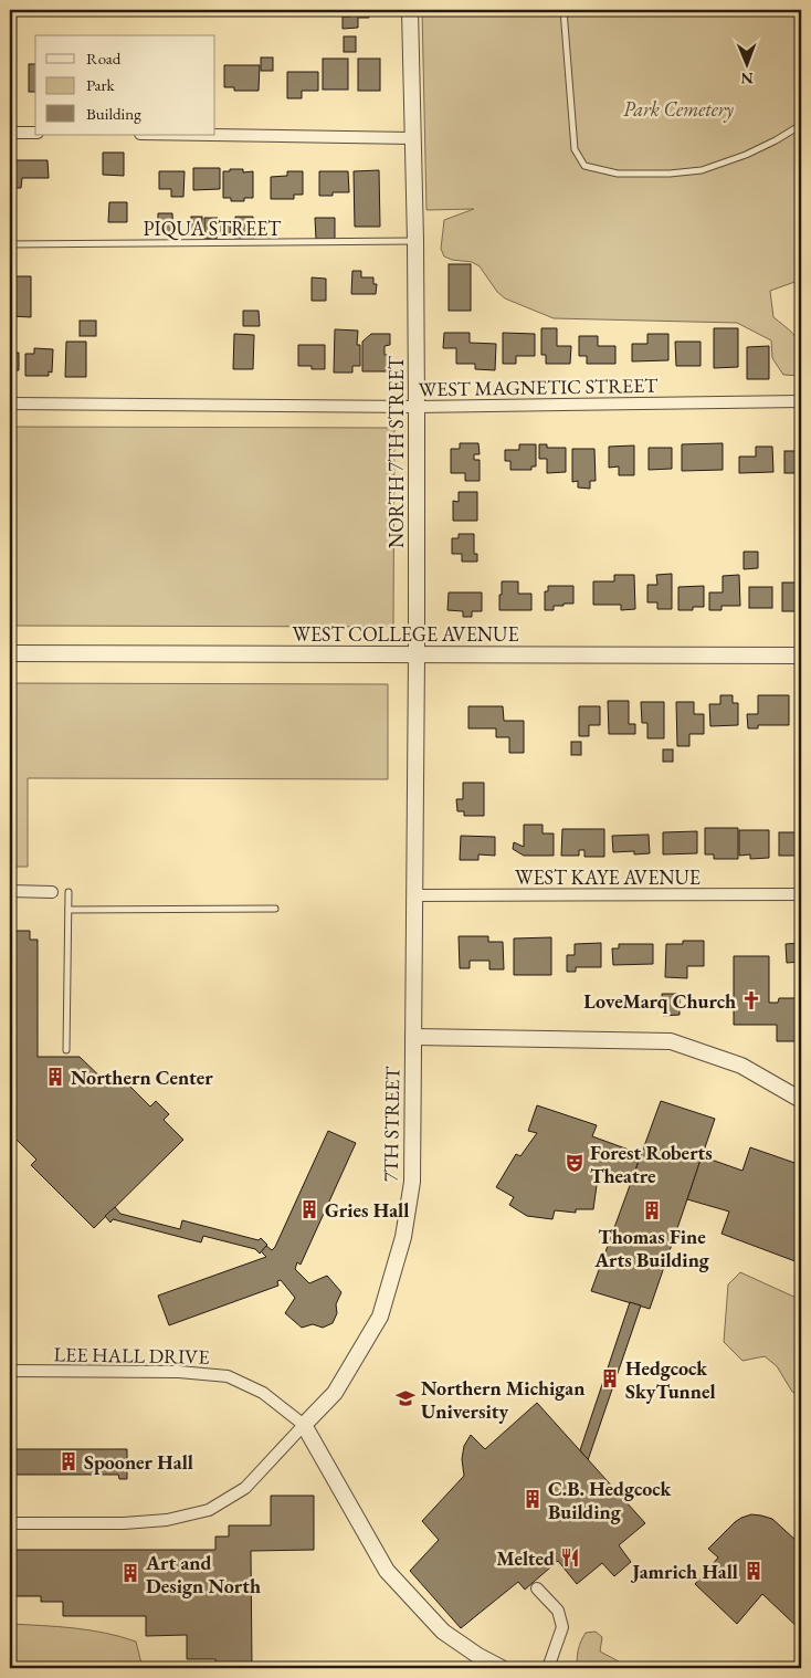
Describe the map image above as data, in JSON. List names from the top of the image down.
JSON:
{
  "streets": {
    "street": [
      "WEST MAGNETIC STREET",
      "NORTH 7TH STREET",
      "WEST COLLEGE AVENUE",
      "WEST KAYE AVENUE",
      "7TH STREET",
      "LEE HALL DRIVE"
    ],
    "lane": ["PIQUA STREET"]
  },
  "crossings": [
    ["PIQUA STREET", "NORTH 7TH STREET"],
    ["WEST MAGNETIC STREET", "NORTH 7TH STREET"],
    ["NORTH 7TH STREET", "WEST COLLEGE AVENUE"],
    ["NORTH 7TH STREET", "WEST KAYE AVENUE"],
    ["NORTH 7TH STREET", "7TH STREET"],
    ["WEST KAYE AVENUE", "7TH STREET"],
    ["7TH STREET", "LEE HALL DRIVE"]
  ],
  "parks": ["Park Cemetery"],
  "places": {
    "church": ["LoveMarq Church"],
    "building": [
      "Northern Center",
      "Gries Hall",
      "Thomas Fine Arts Building",
      "Hedgcock SkyTunnel",
      "Spooner Hall",
      "C.B. Hedgcock Building",
      "Jamrich Hall",
      "Art and Design North"
    ],
    "theatre": ["Forest Roberts Theatre"],
    "school or university": ["Northern Michigan University"],
    "restaurant": ["Melted"]
  },
  "legend": ["Road", "Park", "Building"],
  "north": "bottom"
}
